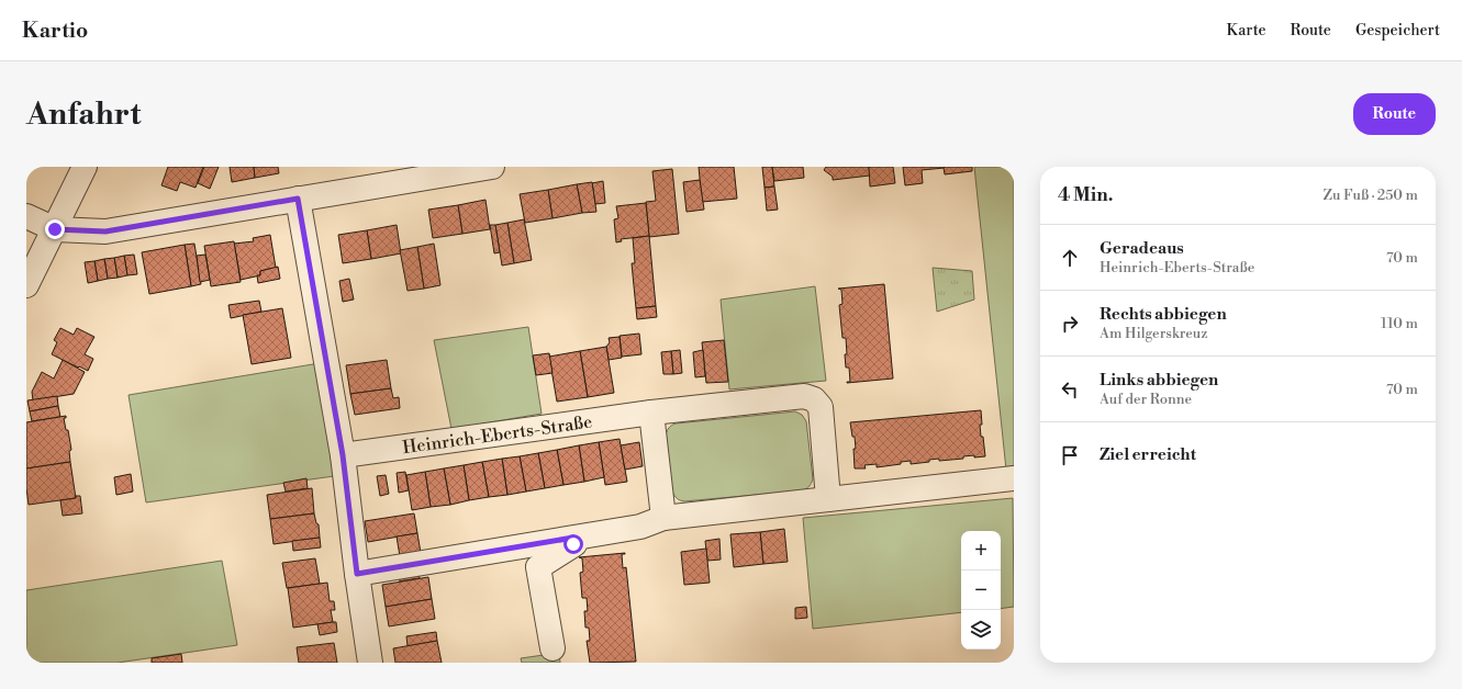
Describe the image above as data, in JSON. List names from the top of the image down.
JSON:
{
  "streets": {
    "street": ["Heinrich-Eberts-Straße"]
  },
  "page": {
    "header": "Kartio",
    "nav": ["Karte", "Route", "Gespeichert"],
    "buttons": "Route",
    "title": "Anfahrt",
    "heading": ["4 Min.", "Zu Fuß · 250 m"],
    "list": [
      ["Geradeaus", "Heinrich-Eberts-Straße", "70 m"],
      ["Rechts abbiegen", "Am Hilgerskreuz", "110 m"],
      ["Links abbiegen", "Auf der Ronne", "70 m"],
      "Ziel erreicht"
    ],
    "map_buttons": ["+", "−"]
  }
}
